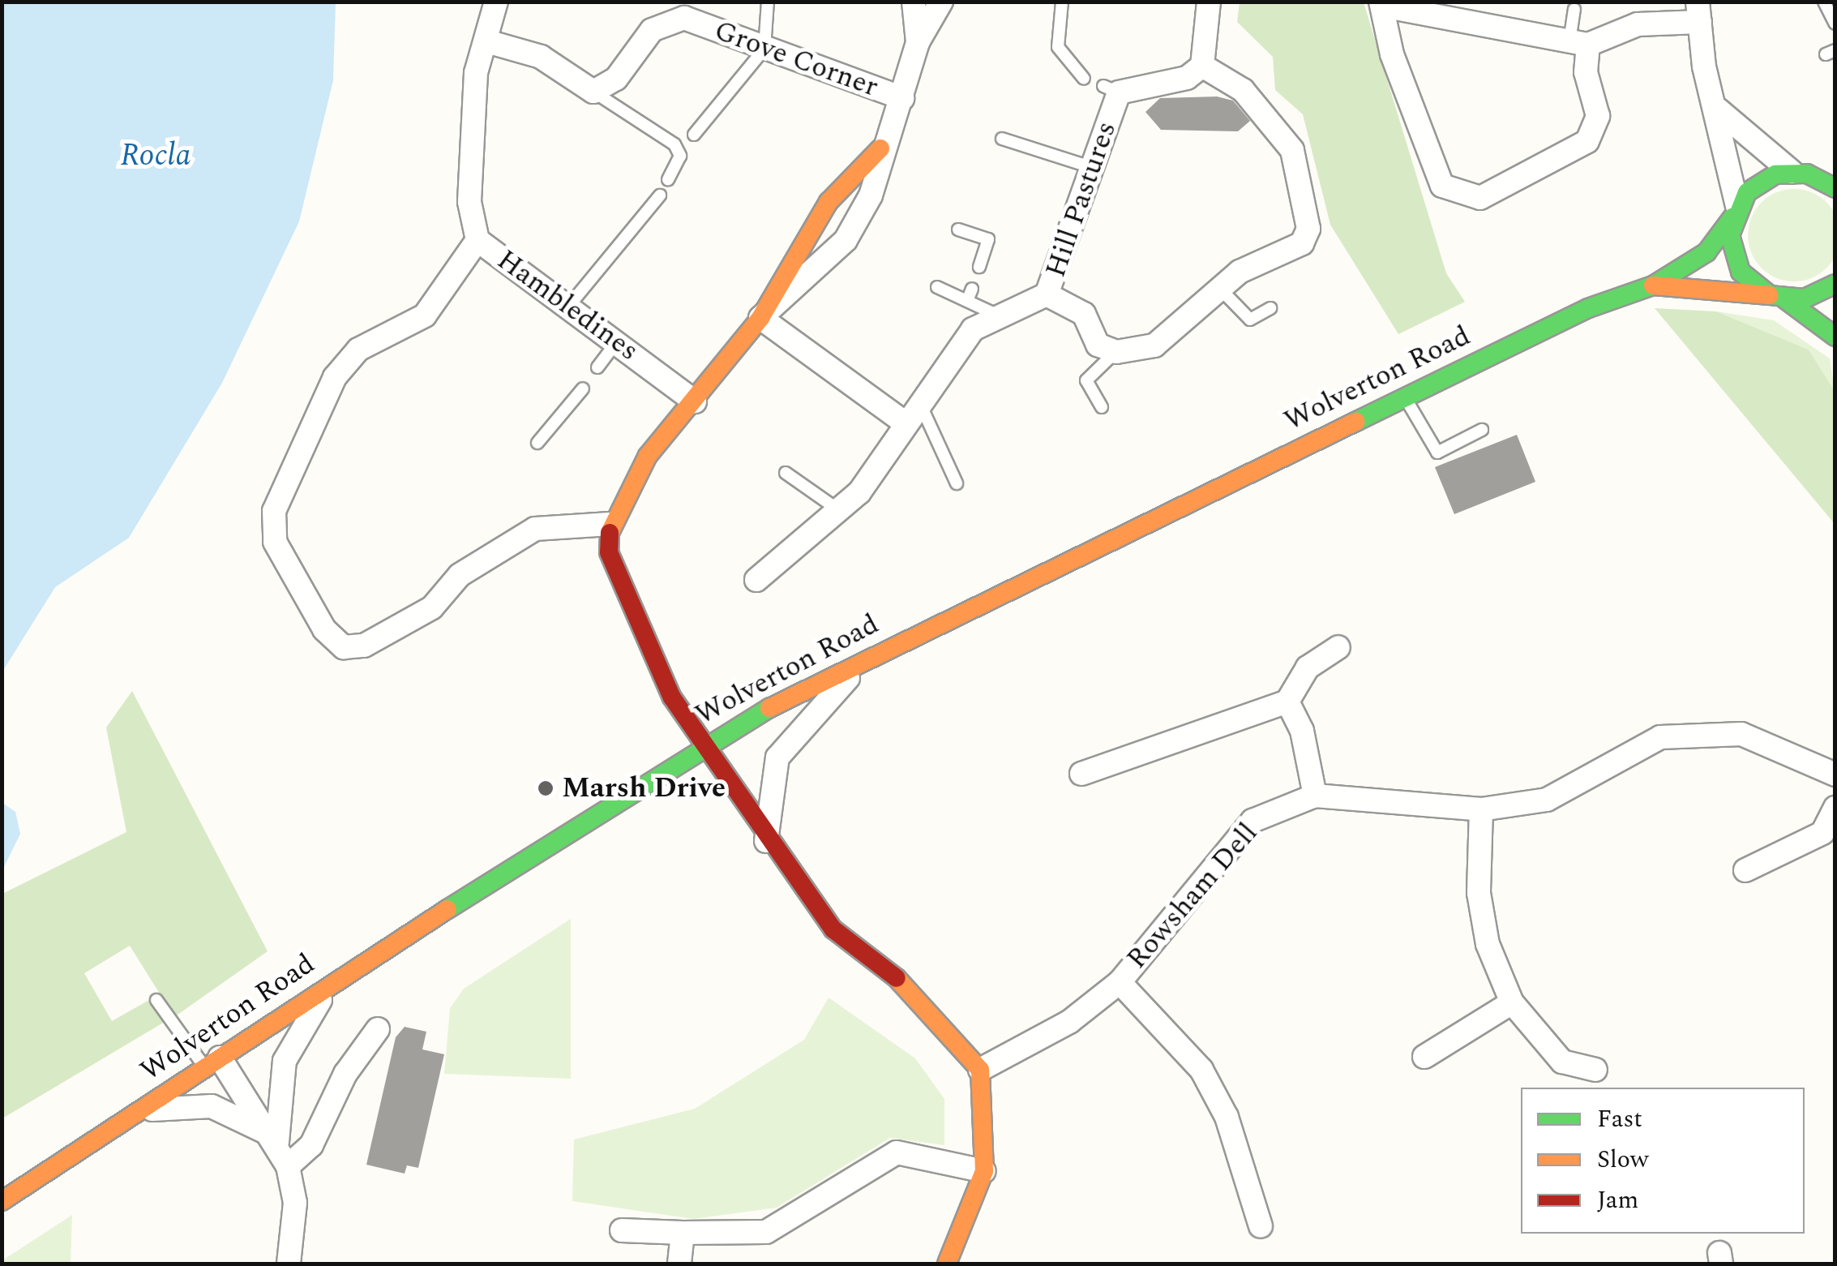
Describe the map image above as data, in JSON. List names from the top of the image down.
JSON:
{
  "streets": {
    "street": [
      "Grove Corner",
      "Hill Pastures",
      "Hambledines",
      "Wolverton Road",
      "Rowsham Dell"
    ]
  },
  "water": ["Rocla"],
  "places": ["Marsh Drive"],
  "legend": ["Fast", "Slow", "Jam"]
}
